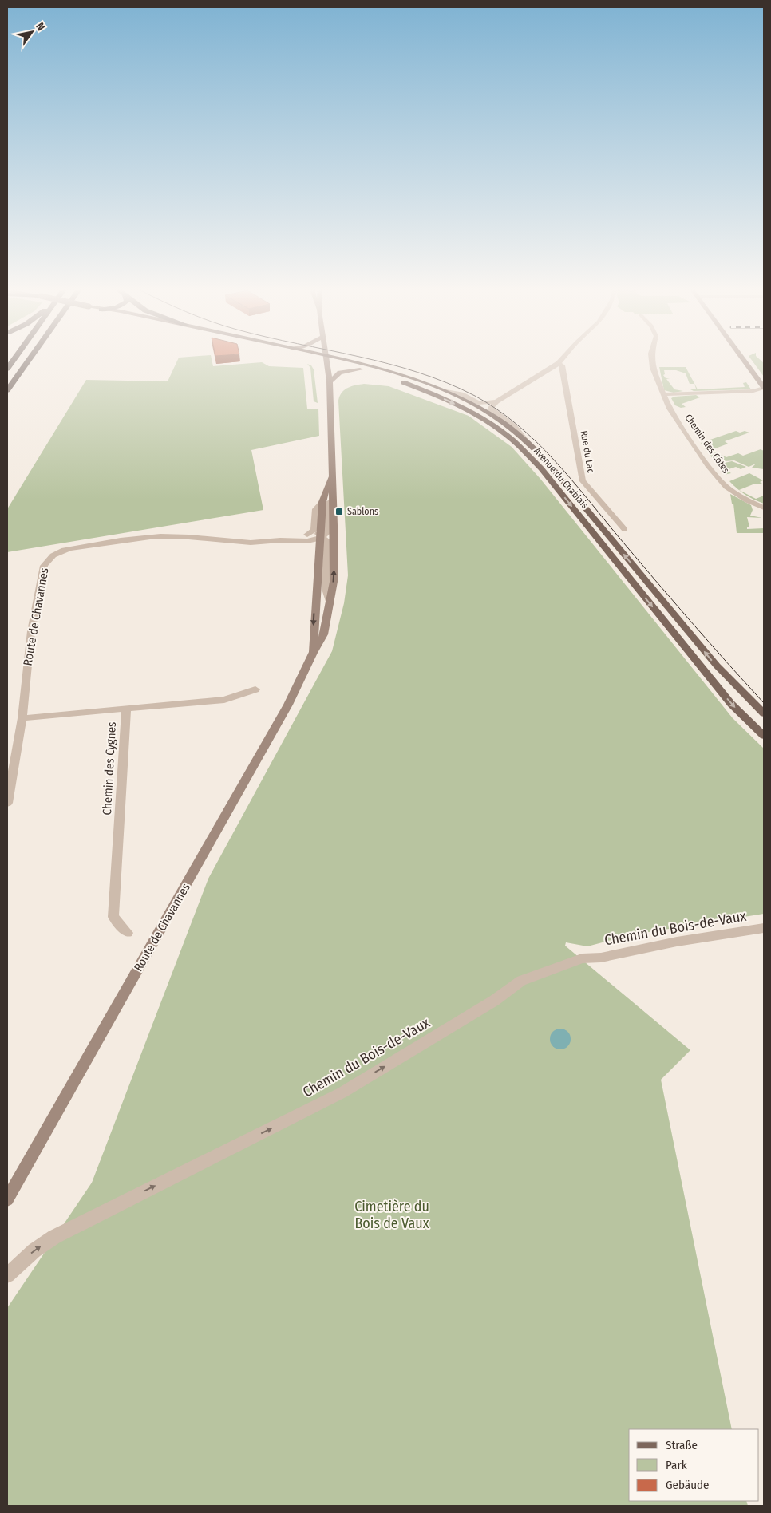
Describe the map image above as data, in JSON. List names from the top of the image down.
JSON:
{
  "streets": {
    "main road": ["Avenue du Chablais", "Route de Chavannes"],
    "street": [
      "Chemin des Côtes",
      "Rue du Lac",
      "Chemin des Cygnes",
      "Chemin du Bois-de-Vaux"
    ]
  },
  "crossings": [
    ["Avenue du Chablais", "Route de Chavannes"]
  ],
  "one_way": ["Chemin du Bois-de-Vaux"],
  "parks": ["Cimetière du Bois de Vaux"],
  "places": {
    "transit": ["Sablons"]
  },
  "legend": ["Straße", "Park", "Gebäude"],
  "north": "top right"
}
